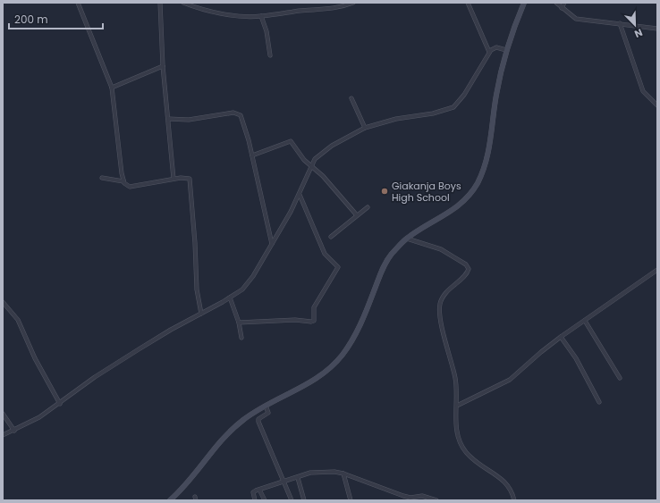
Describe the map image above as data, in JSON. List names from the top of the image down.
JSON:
{
  "places": ["Giakanja Boys High School"],
  "scale_bar": "200 m",
  "north": "bottom right"
}
